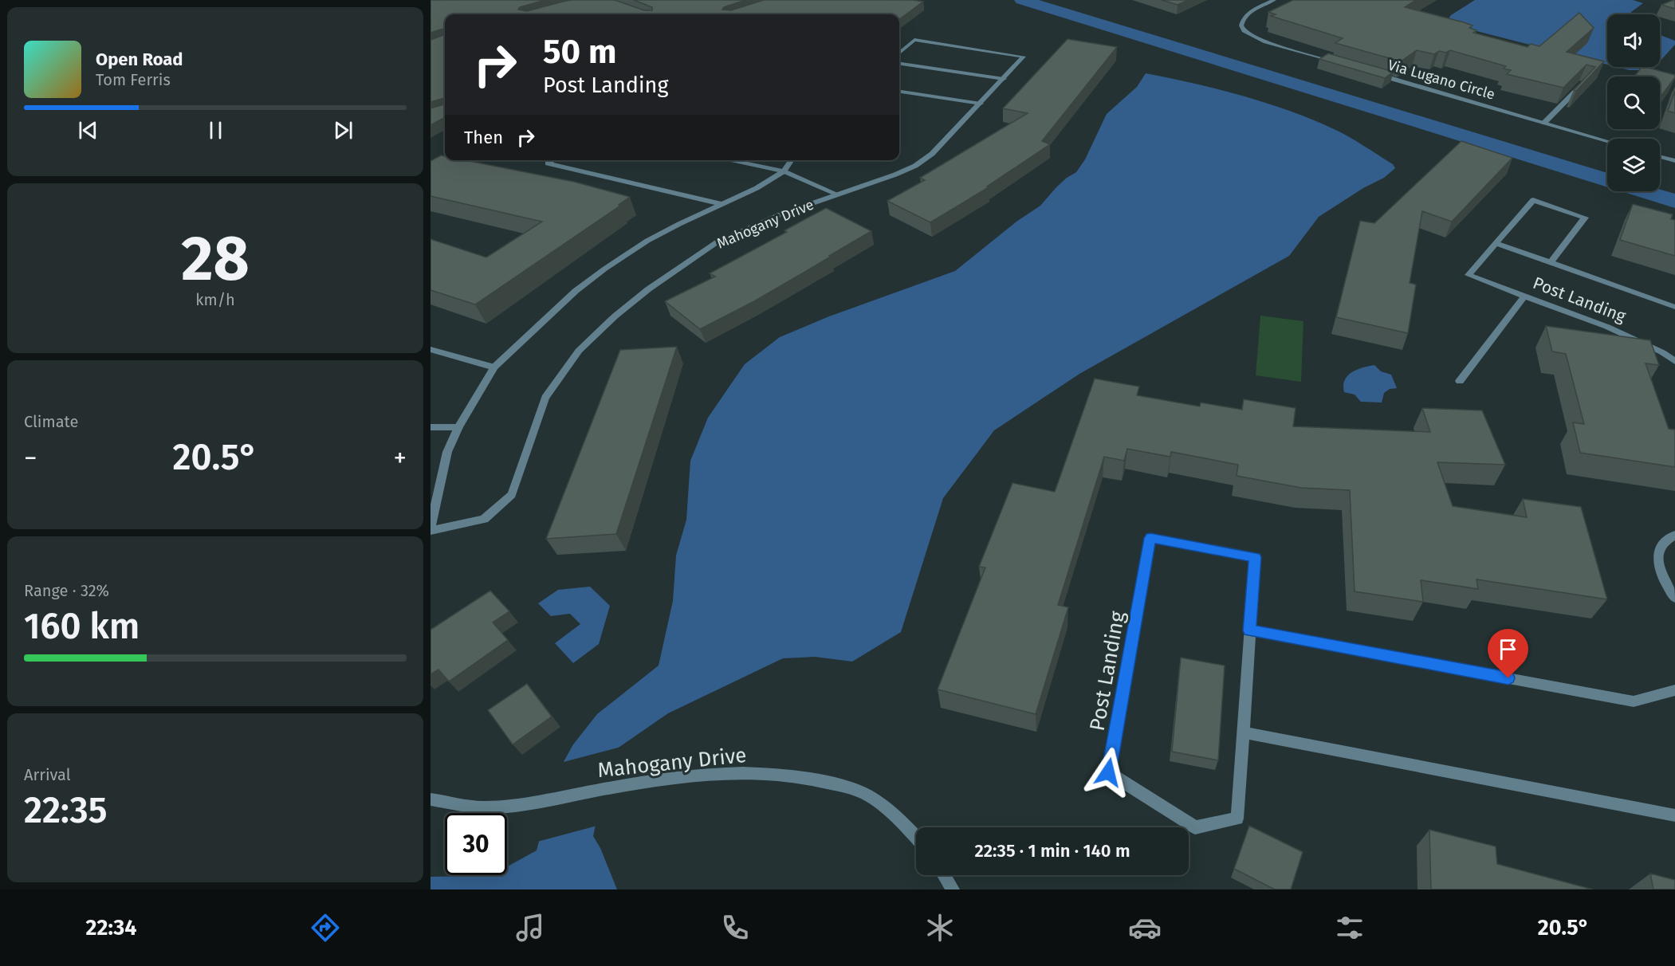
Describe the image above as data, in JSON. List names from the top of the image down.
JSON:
{
  "streets": {
    "street": ["Via Lugano Circle", "Mahogany Drive", "Post Landing"]
  },
  "page": {
    "turn": ["50 m", "Post Landing"],
    "song": ["Open Road", "Tom Ferris"],
    "then": "Then",
    "tile": [
      ["28", "km/h"],
      "Climate",
      ["Range · 32%", "160 km"],
      ["Arrival", "22:35"]
    ],
    "heat": ["−", "20.5°", "+"],
    "limit": "30",
    "trip": "22:35 · 1 min · 140 m",
    "tabs": ["22:34", "20.5°"]
  }
}
